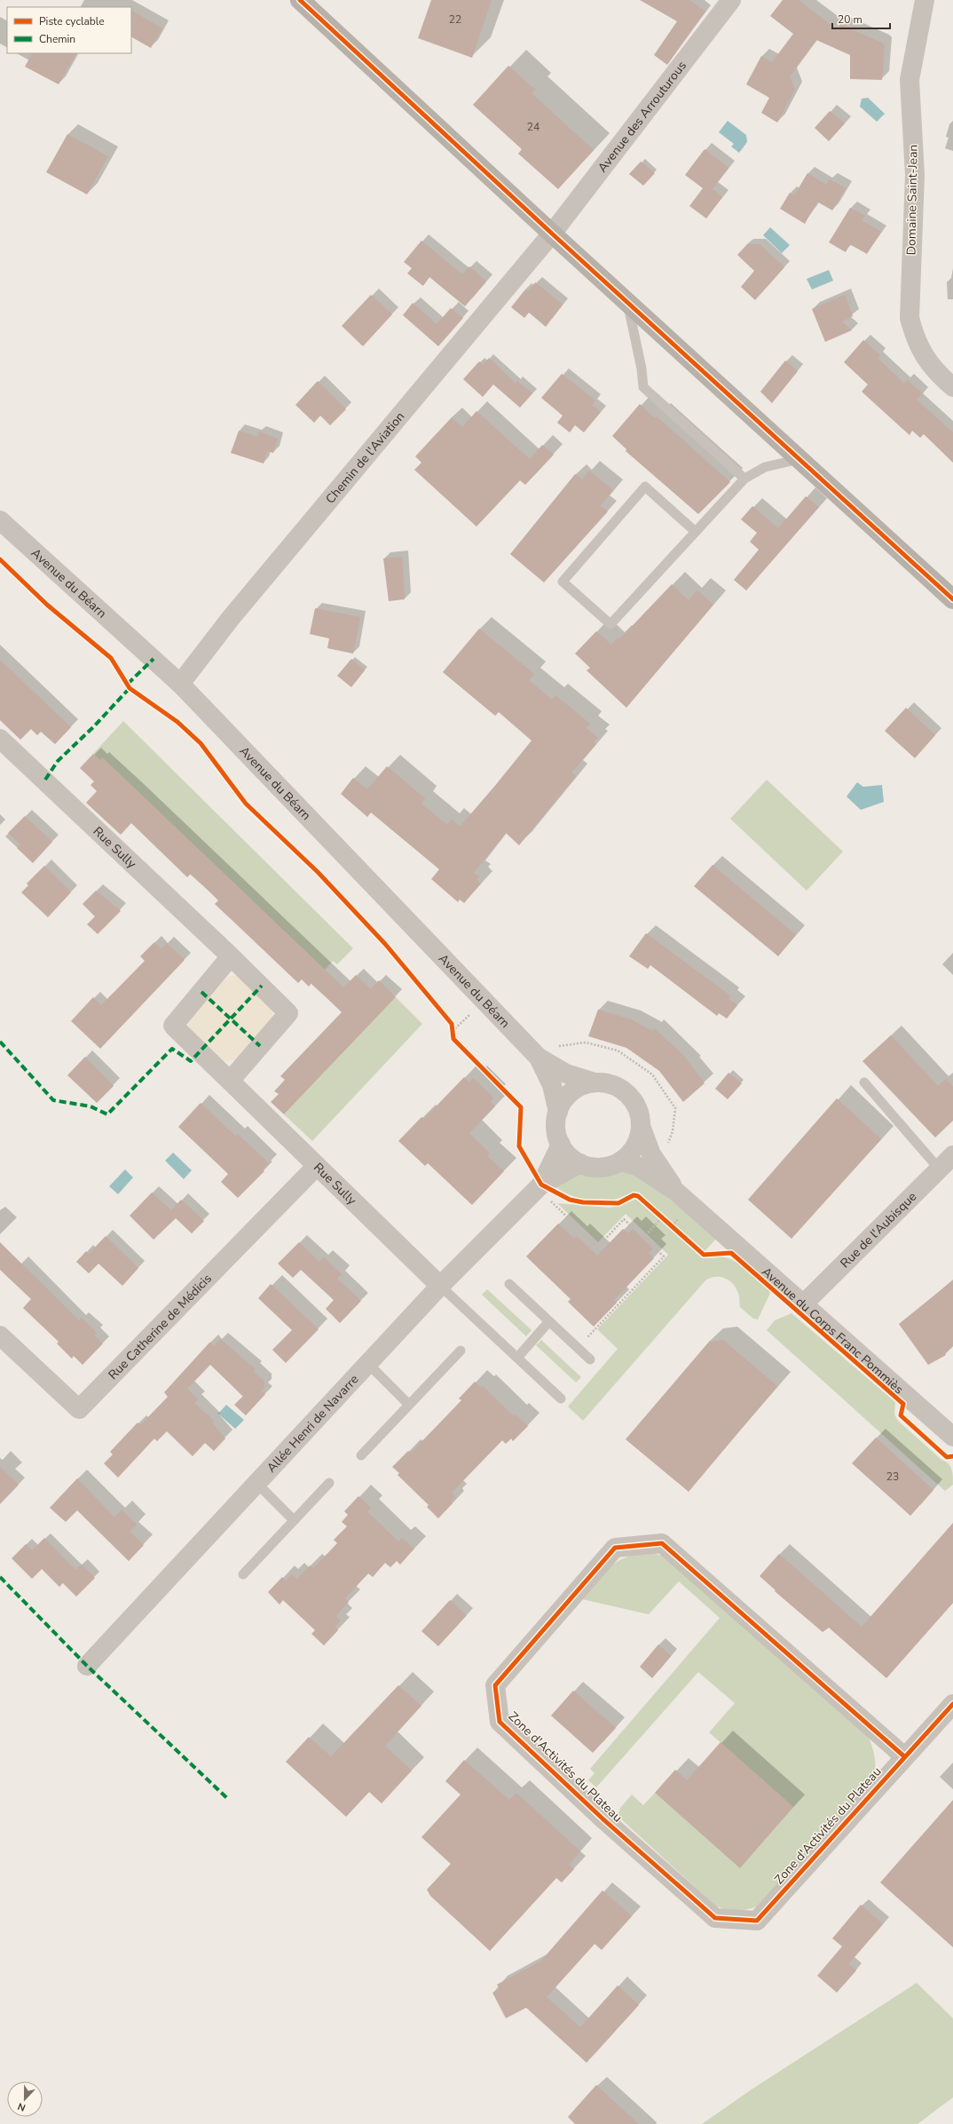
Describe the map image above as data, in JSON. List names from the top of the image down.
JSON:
{
  "streets": {
    "street": [
      "Avenue des Arrouturous",
      "Domaine Saint-Jean",
      "Chemin de l'Aviation",
      "Avenue du Béarn",
      "Rue Sully",
      "Rue de l'Aubisque",
      "Rue Catherine de Médicis",
      "Avenue du Corps Franc Pommiès",
      "Allée Henri de Navarre",
      "Zone d'Activités du Plateau"
    ]
  },
  "crossings": [
    ["Avenue des Arrouturous", "Chemin de l'Aviation"],
    ["Chemin de l'Aviation", "Avenue du Béarn"],
    ["Avenue du Béarn", "Allée Henri de Navarre"],
    ["Rue Sully", "Rue Catherine de Médicis"],
    ["Rue Sully", "Allée Henri de Navarre"],
    ["Rue de l'Aubisque", "Avenue du Corps Franc Pommiès"]
  ],
  "house_numbers": ["22", "24", "23"],
  "legend": ["Piste cyclable", "Chemin"],
  "scale_bar": "20 m",
  "north": "bottom"
}
